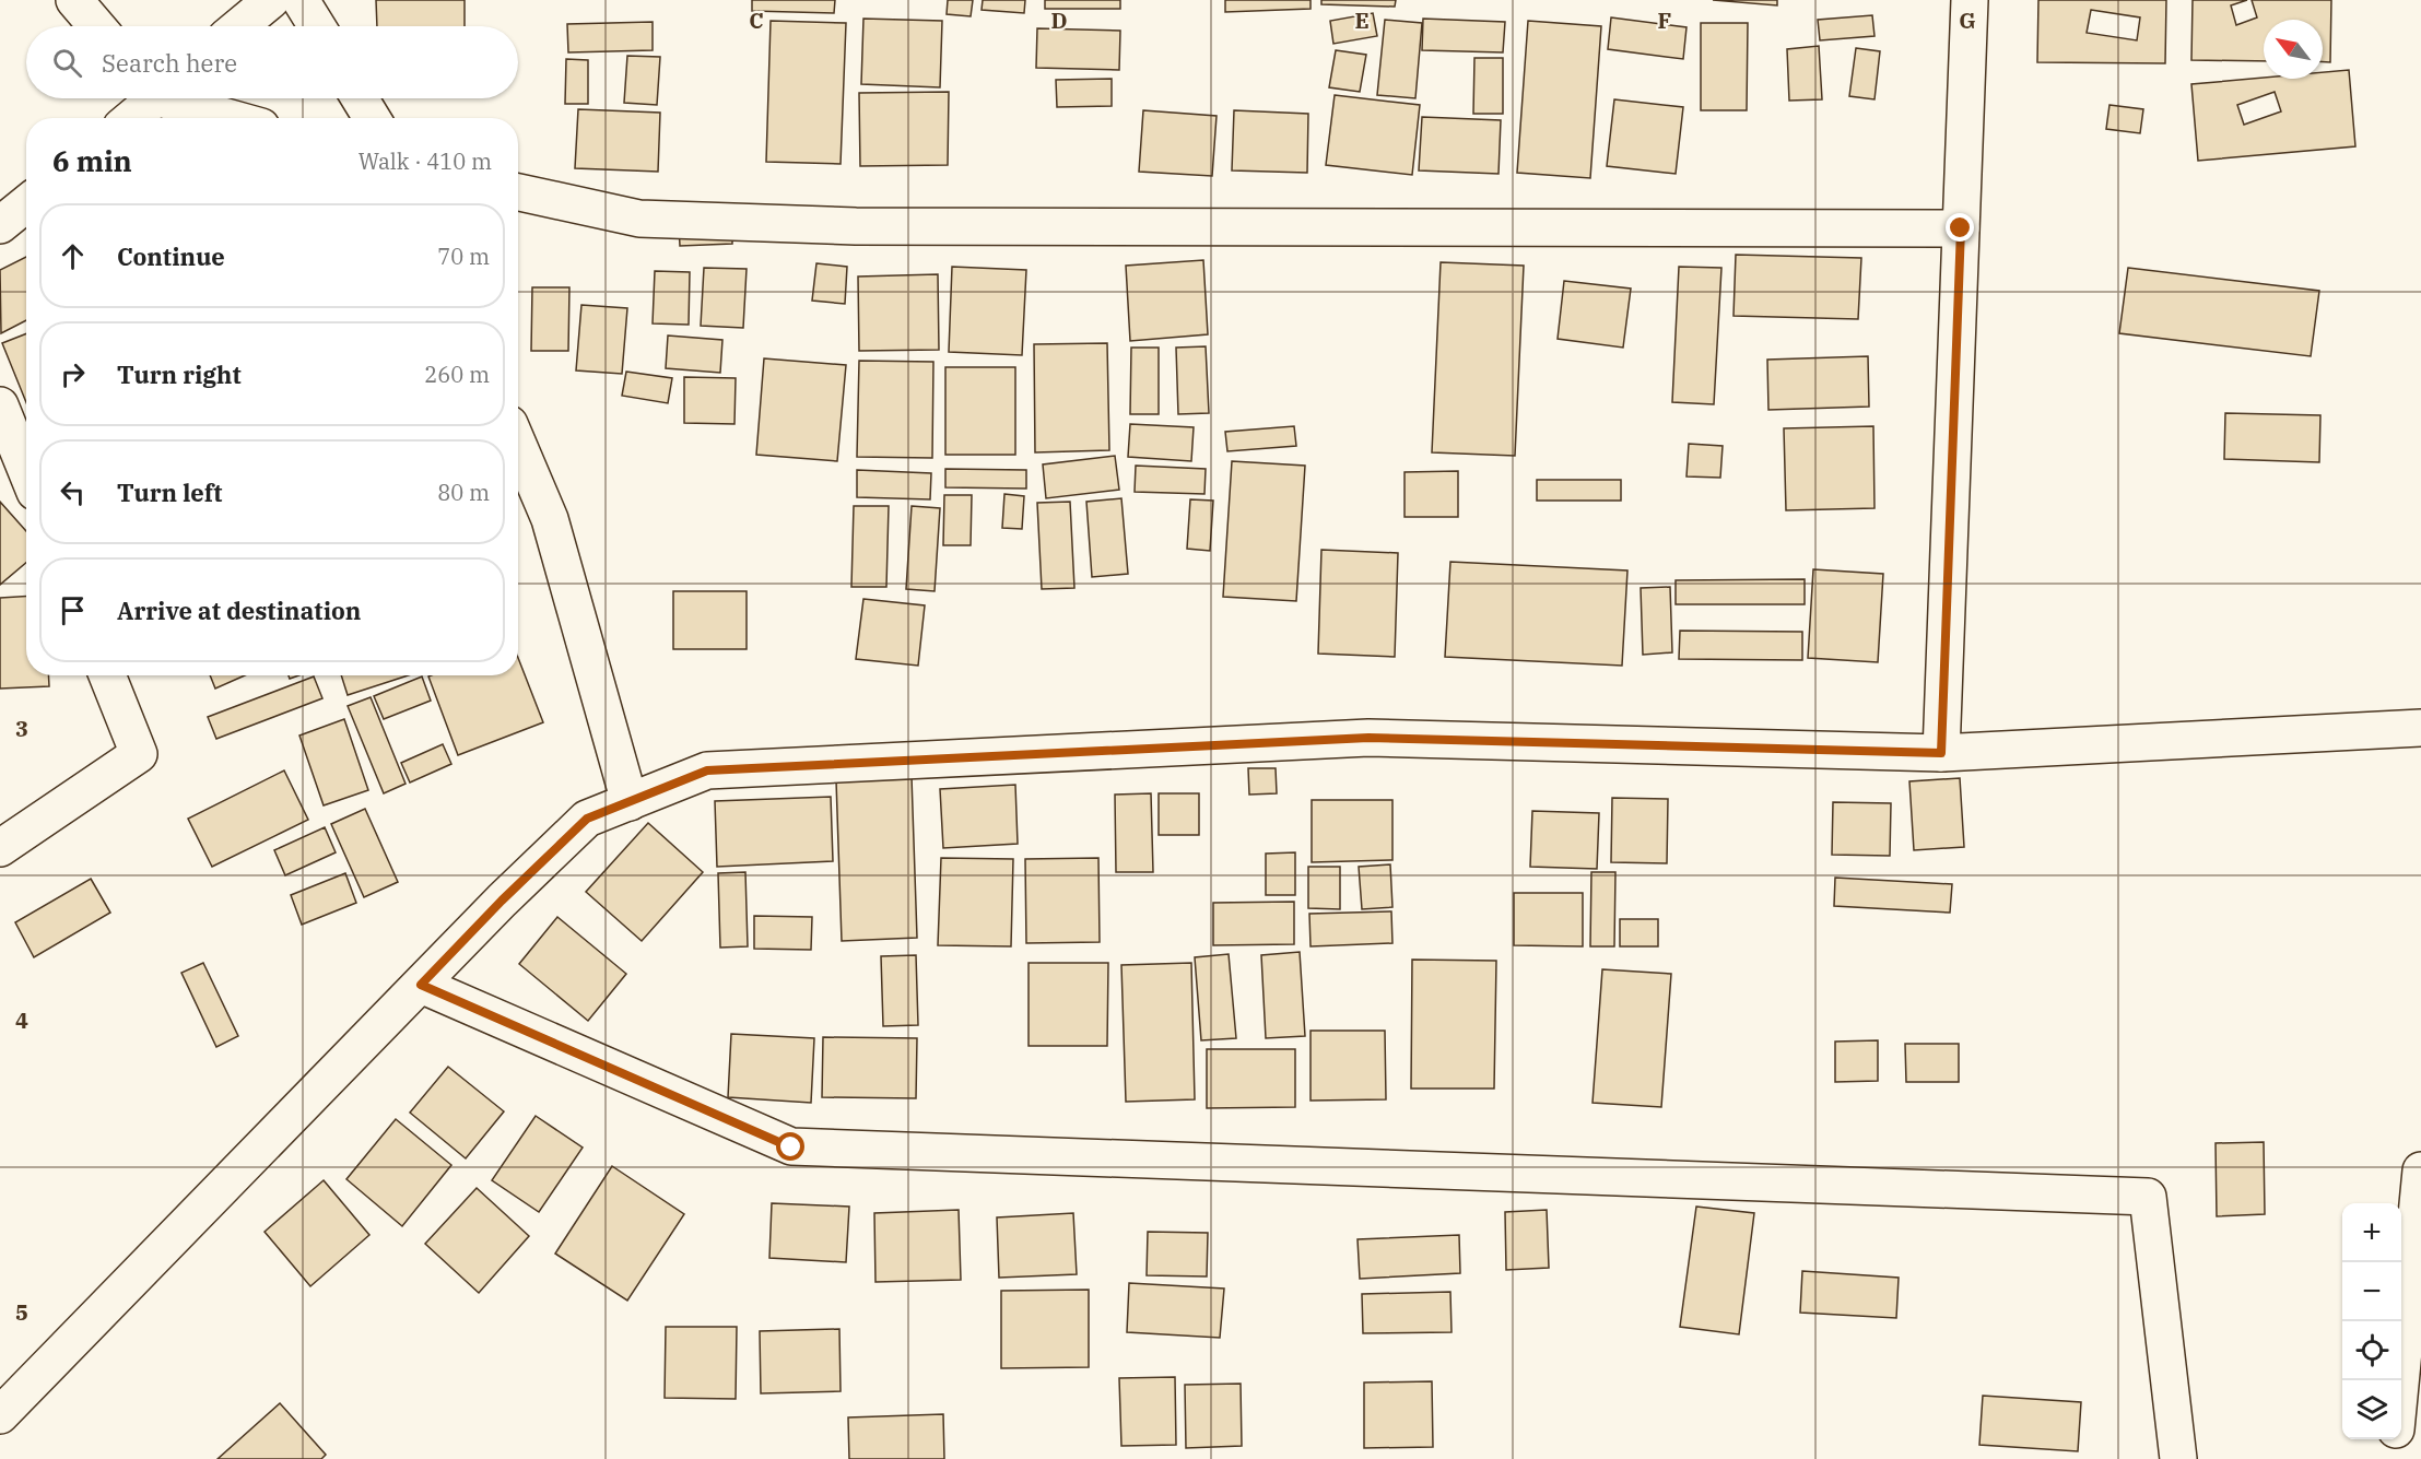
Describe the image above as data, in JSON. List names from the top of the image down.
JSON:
{
  "north": "top left",
  "page": {
    "search": "Search here",
    "heading": ["6 min", "Walk · 410 m"],
    "list": [
      ["Continue", "70 m"],
      ["Turn right", "260 m"],
      ["Turn left", "80 m"],
      "Arrive at destination"
    ],
    "map_buttons": ["+", "−"]
  },
  "grid": {
    "columns": [
      "C",
      "D",
      "E",
      "F",
      "G"
    ],
    "rows": ["3", "4", "5"]
  }
}
